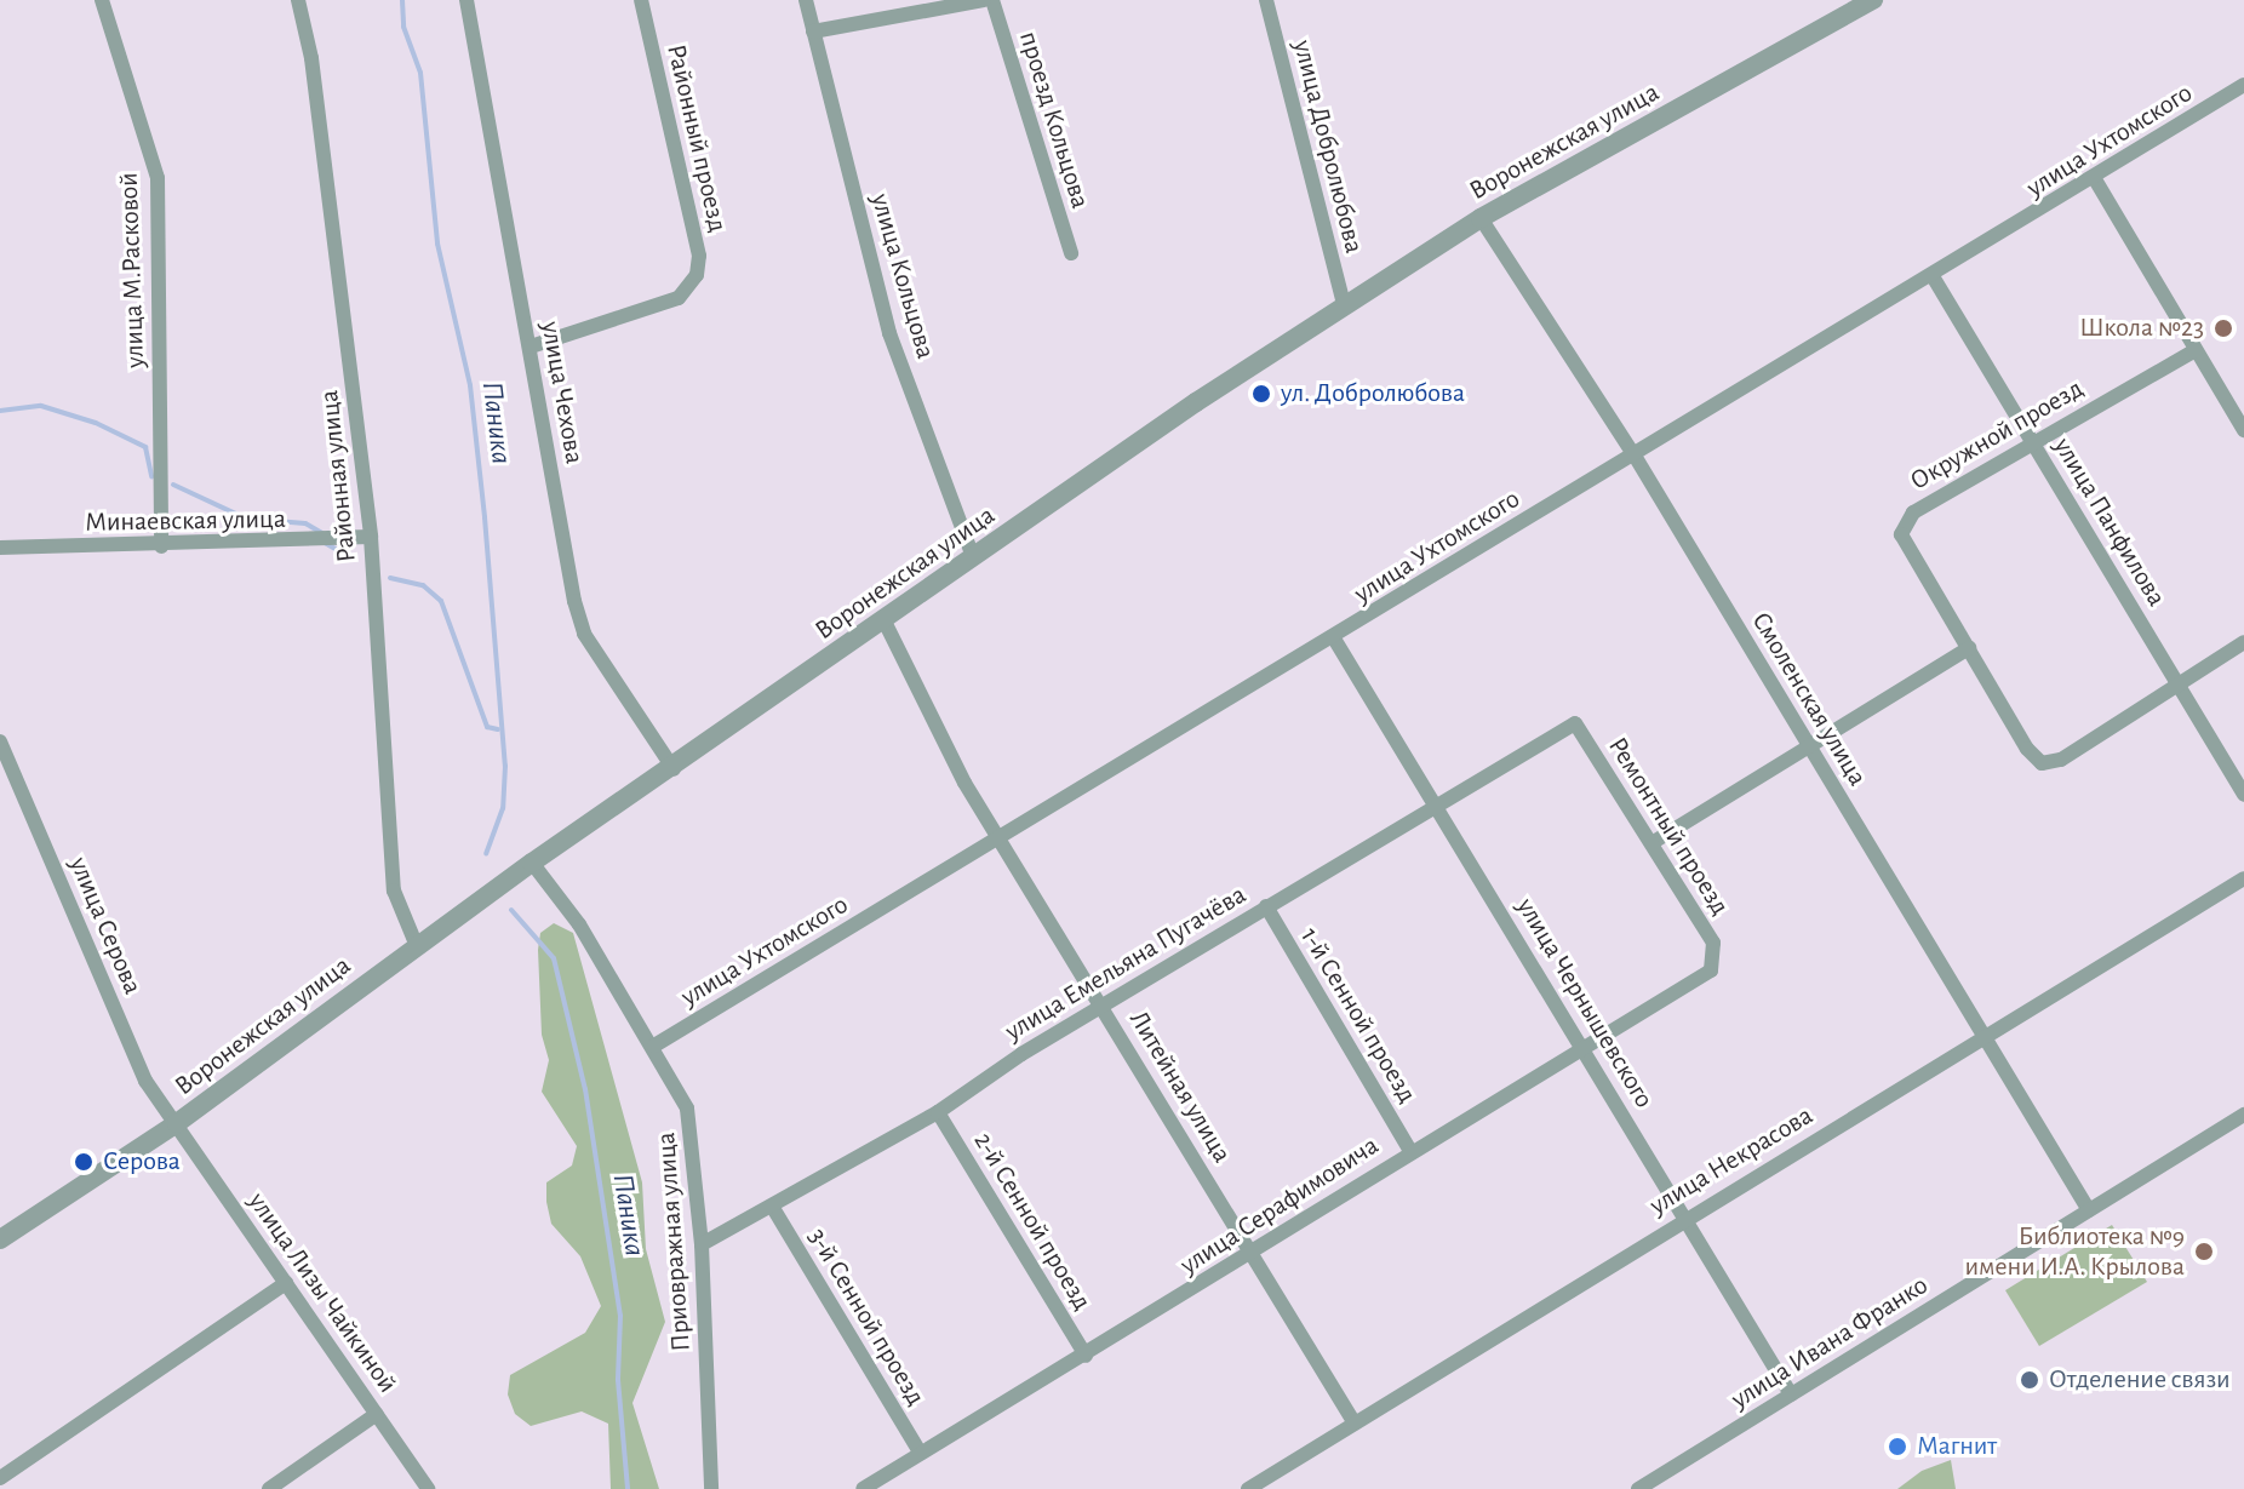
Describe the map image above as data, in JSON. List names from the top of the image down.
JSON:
{
  "streets": {
    "street": [
      "проезд Кольцова",
      "Районный проезд",
      "улица Ухтомского",
      "Воронежская улица",
      "улица Добролюбова",
      "улица М.Расковой",
      "улица Кольцова",
      "улица Чехова",
      "Окружной проезд",
      "Районная улица",
      "Минаевская улица",
      "улица Панфилова",
      "Смоленская улица",
      "Ремонтный проезд",
      "улица Серова",
      "улица Емельяна Пугачёва",
      "улица Чернышевского",
      "1-й Сенной проезд",
      "Литейная улица",
      "улица Некрасова",
      "улица Серафимовича",
      "2-й Сенной проезд",
      "Приовражная улица",
      "улица Лизы Чайкиной",
      "3-й Сенной проезд",
      "улица Ивана Франко"
    ]
  },
  "crossings": [
    ["Районный проезд", "улица Чехова"],
    ["улица Ухтомского", "улица Панфилова"],
    ["улица Ухтомского", "Смоленская улица"],
    ["улица Ухтомского", "улица Чернышевского"],
    ["улица Ухтомского", "Литейная улица"],
    ["улица Ухтомского", "Приовражная улица"],
    ["Воронежская улица", "улица Добролюбова"],
    ["Воронежская улица", "улица Кольцова"],
    ["Воронежская улица", "улица Чехова"],
    ["Воронежская улица", "Районная улица"],
    ["Воронежская улица", "Смоленская улица"],
    ["Воронежская улица", "улица Серова"],
    ["Воронежская улица", "Литейная улица"],
    ["Воронежская улица", "Приовражная улица"],
    ["Воронежская улица", "улица Лизы Чайкиной"],
    ["улица М.Расковой", "Минаевская улица"],
    ["Окружной проезд", "улица Панфилова"],
    ["Районная улица", "Минаевская улица"],
    ["Смоленская улица", "улица Некрасова"],
    ["Смоленская улица", "улица Ивана Франко"],
    ["Ремонтный проезд", "улица Емельяна Пугачёва"],
    ["Ремонтный проезд", "улица Серафимовича"],
    ["улица Серова", "улица Лизы Чайкиной"],
    ["улица Емельяна Пугачёва", "улица Чернышевского"],
    ["улица Емельяна Пугачёва", "1-й Сенной проезд"],
    ["улица Емельяна Пугачёва", "Литейная улица"],
    ["улица Емельяна Пугачёва", "2-й Сенной проезд"],
    ["улица Емельяна Пугачёва", "Приовражная улица"],
    ["улица Емельяна Пугачёва", "3-й Сенной проезд"],
    ["улица Чернышевского", "улица Некрасова"],
    ["улица Чернышевского", "улица Серафимовича"],
    ["улица Чернышевского", "улица Ивана Франко"],
    ["1-й Сенной проезд", "улица Серафимовича"],
    ["Литейная улица", "улица Некрасова"],
    ["Литейная улица", "улица Серафимовича"],
    ["улица Серафимовича", "2-й Сенной проезд"],
    ["улица Серафимовича", "3-й Сенной проезд"]
  ],
  "water": ["Паника"],
  "places": [
    "Школа №23",
    "ул. Добролюбова",
    "Серова",
    "Библиотека №9 имени И.А. Крылова",
    "Отделение связи",
    "Магнит"
  ]
}
